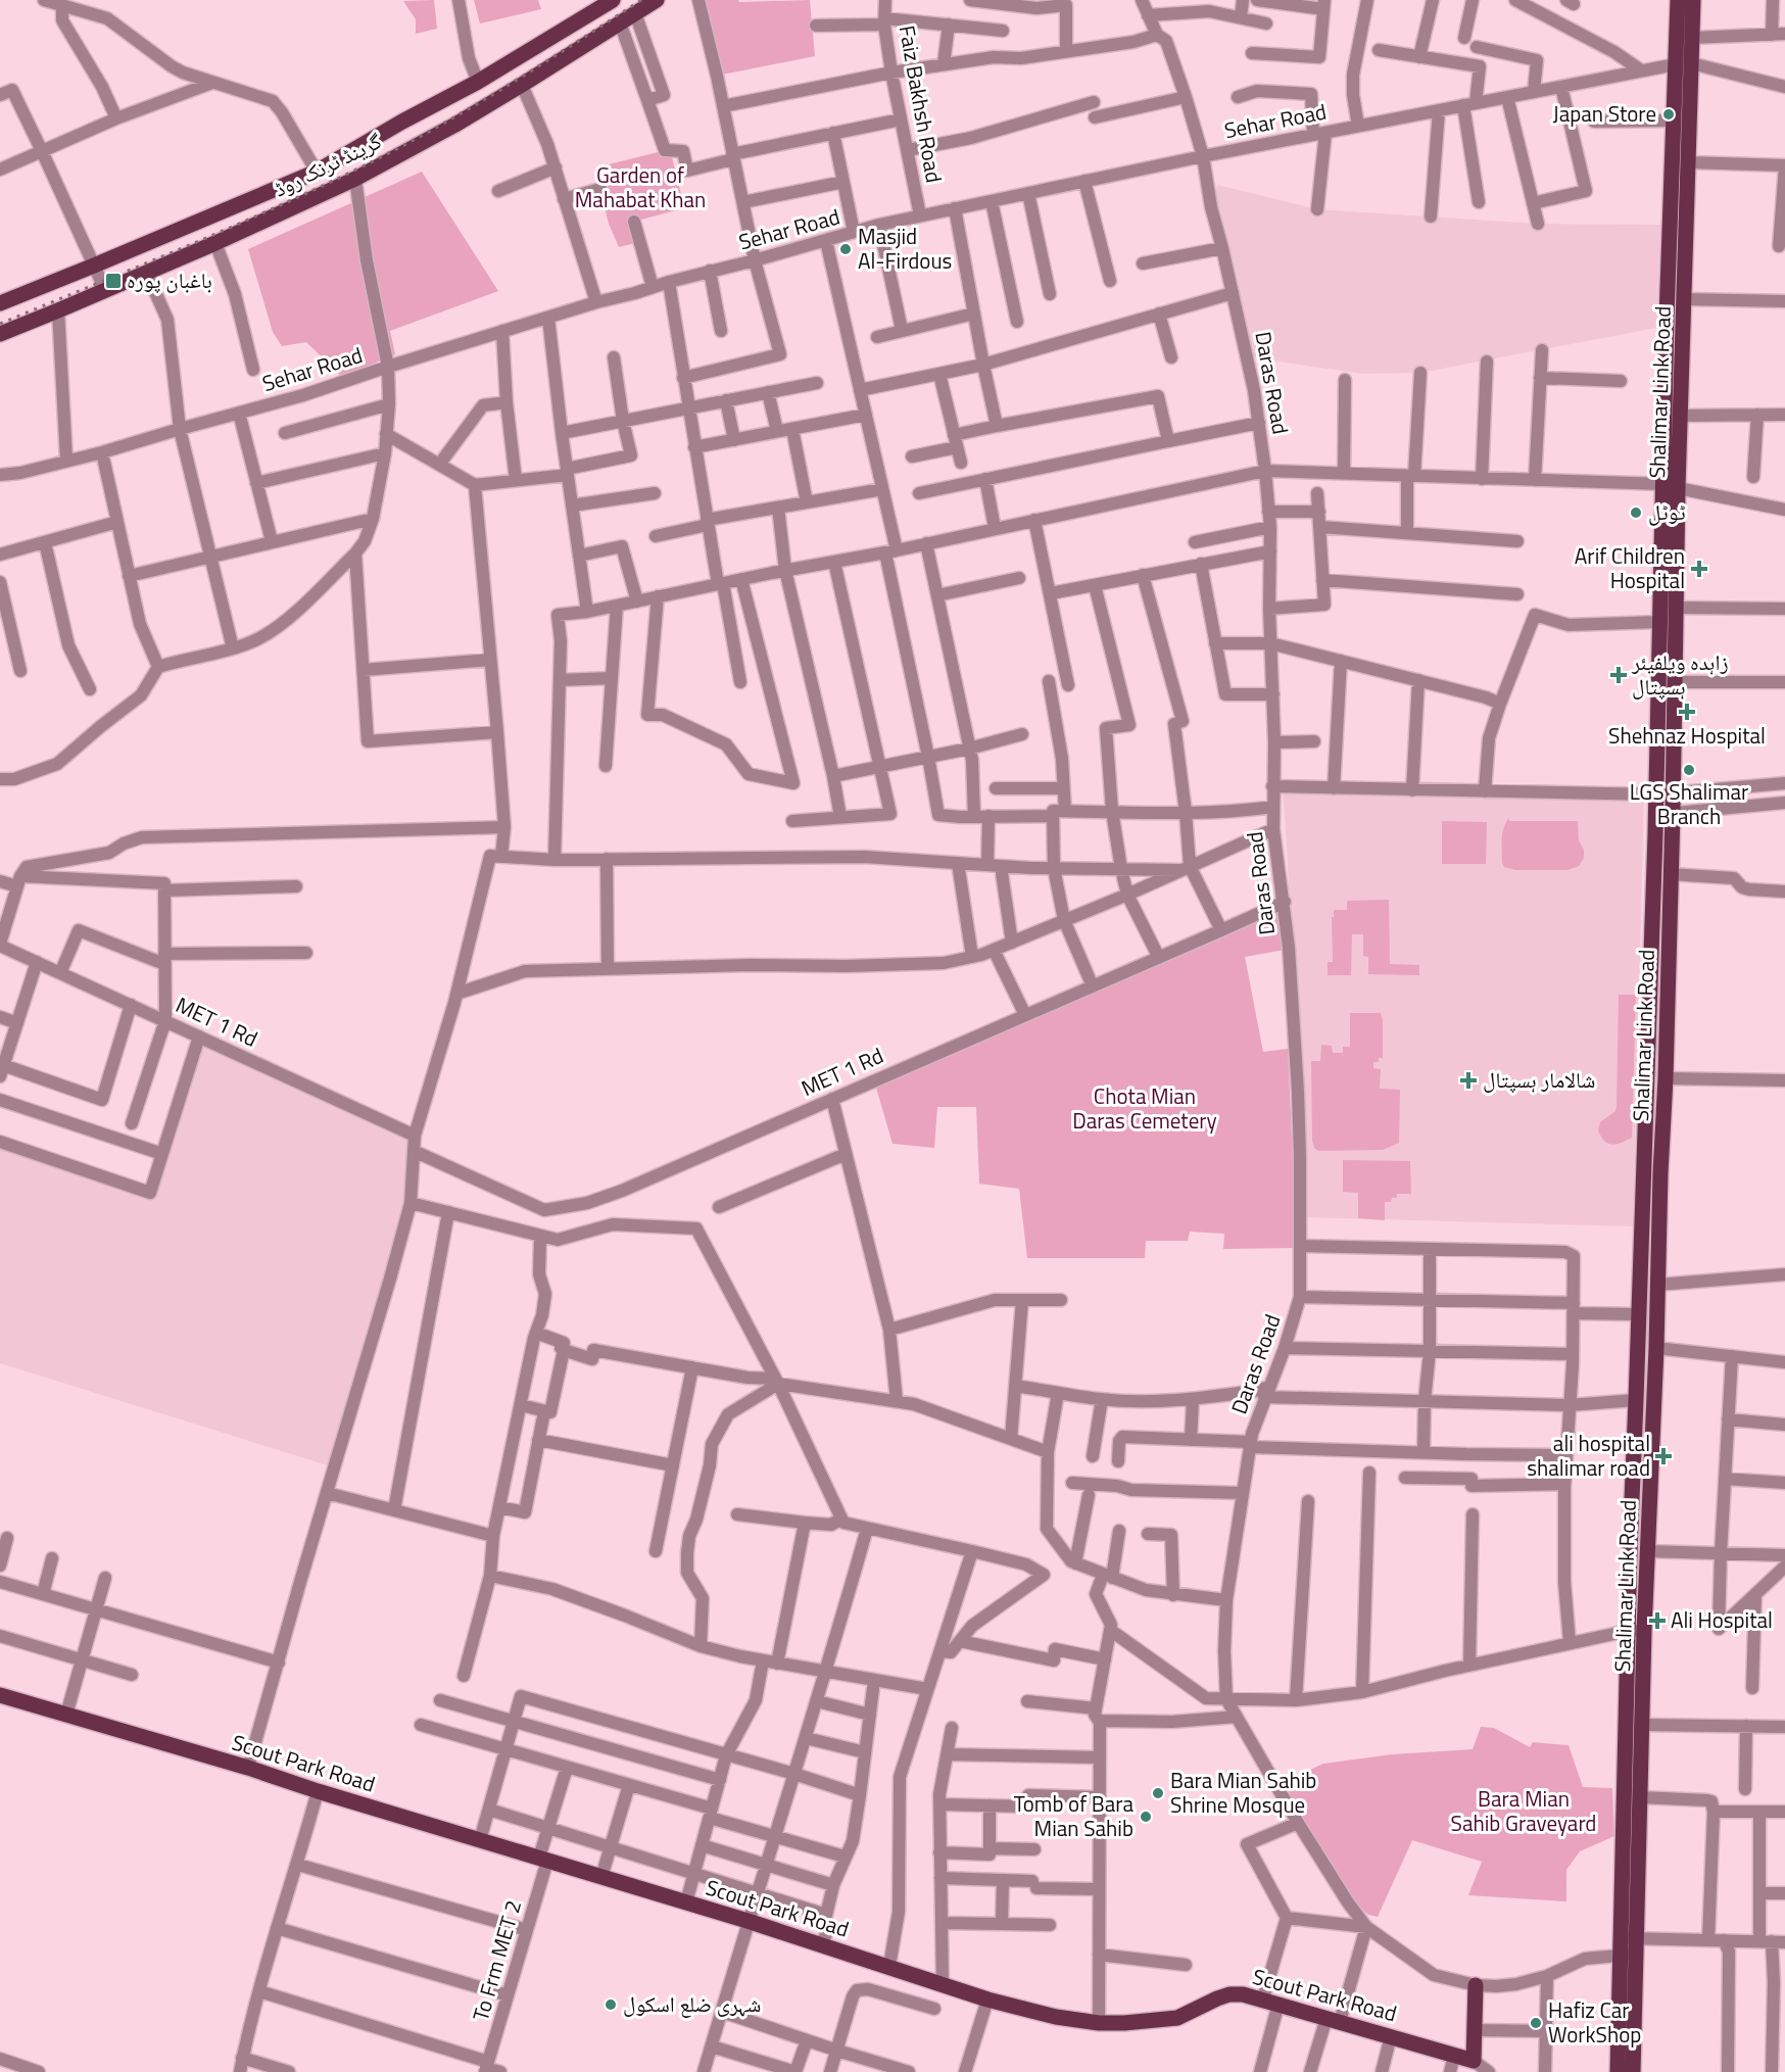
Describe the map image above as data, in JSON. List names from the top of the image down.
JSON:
{
  "streets": {
    "main road": ["گرینڈ ٹرنک روڈ", "Shalimar Link Road", "Scout Park Road"],
    "street": [
      "Faiz Bakhsh Road",
      "Sehar Road",
      "Daras Road",
      "MET 1 Rd",
      "To Frm MET 2"
    ]
  },
  "crossings": [
    ["Faiz Bakhsh Road", "Sehar Road"],
    ["Sehar Road", "Daras Road"],
    ["Sehar Road", "Shalimar Link Road"],
    ["Daras Road", "MET 1 Rd"],
    ["Scout Park Road", "To Frm MET 2"]
  ],
  "parks": ["Garden of Mahabat Khan", "Chota Mian Daras Cemetery", "Bara Mian Sahib Graveyard"],
  "places": {
    "other": [
      "Japan Store",
      "Masjid Al-Firdous",
      "ٹوٹل",
      "LGS Shalimar Branch",
      "Bara Mian Sahib Shrine Mosque",
      "Tomb of Bara Mian Sahib",
      "شہری ضلع اسکول",
      "Hafiz Car WorkShop"
    ],
    "transit": ["باغبان پورہ"],
    "health": [
      "Arif Children Hospital",
      "زاہدہ ویلفیئر ہسپتال",
      "Shehnaz Hospital",
      "شالامار ہسپتال",
      "ali hospital shalimar road",
      "Ali Hospital"
    ]
  }
}
